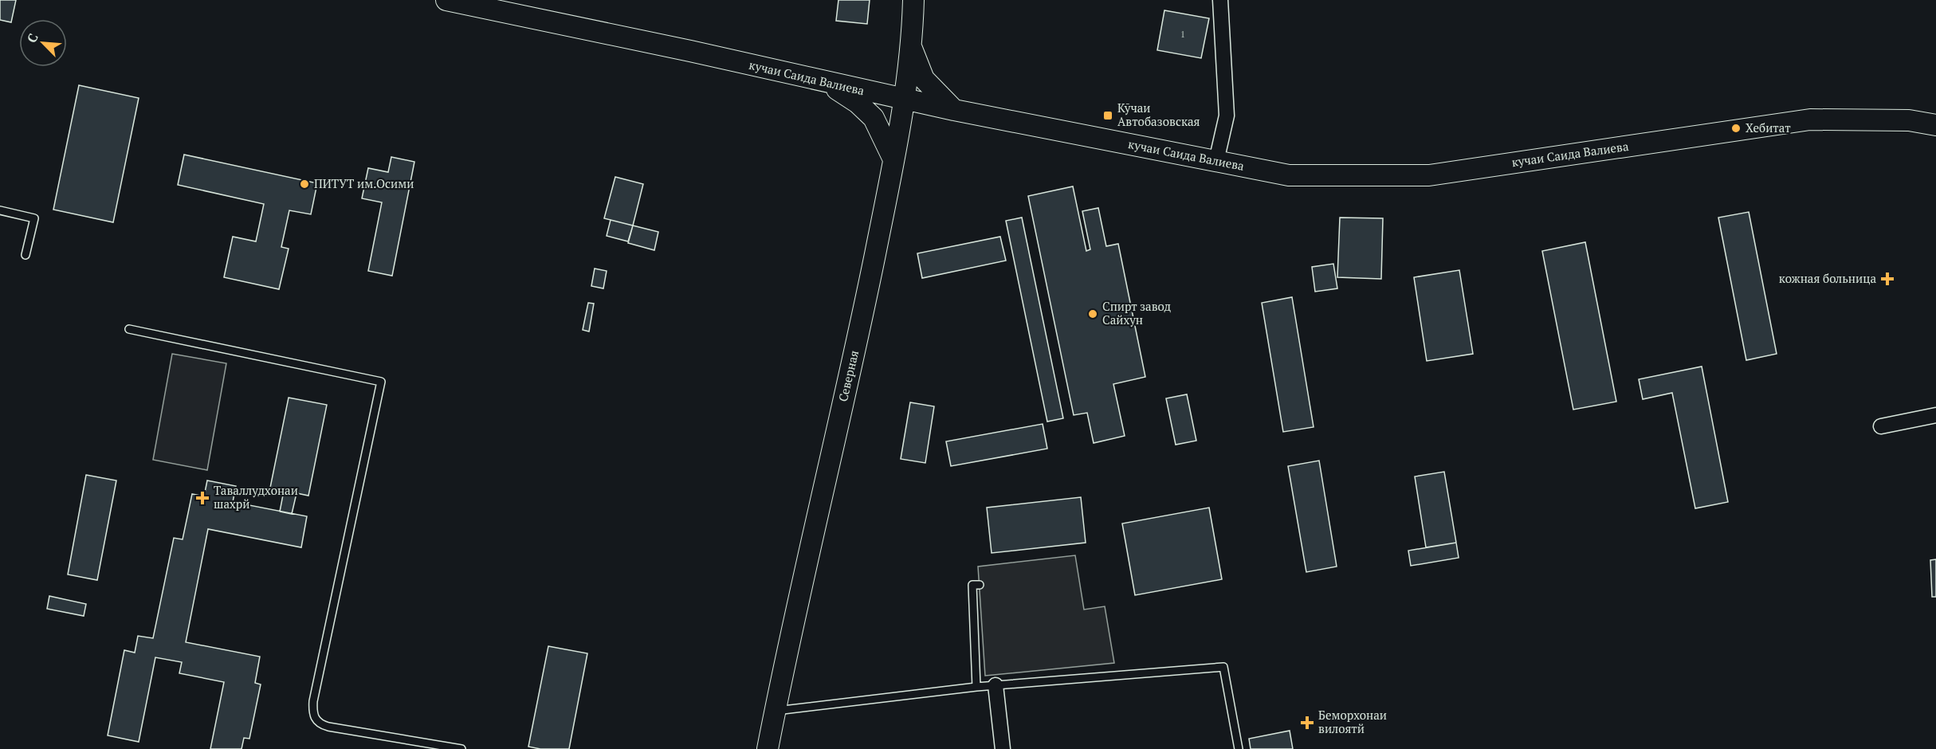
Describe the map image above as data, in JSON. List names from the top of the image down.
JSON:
{
  "streets": {
    "street": ["кучаи Саида Валиева", "Северная"]
  },
  "crossings": [
    ["кучаи Саида Валиева", "Северная"]
  ],
  "places": {
    "transit": ["Кӯчаи Автобазовская"],
    "other": ["Хебитат", "ПИТУТ им.Осими", "Спирт завод Сайхун"],
    "health": ["кожная больница", "Таваллудхонаи шахрй", "Беморхонаи вилоятй"]
  },
  "house_numbers": ["1"],
  "north": "top left"
}
